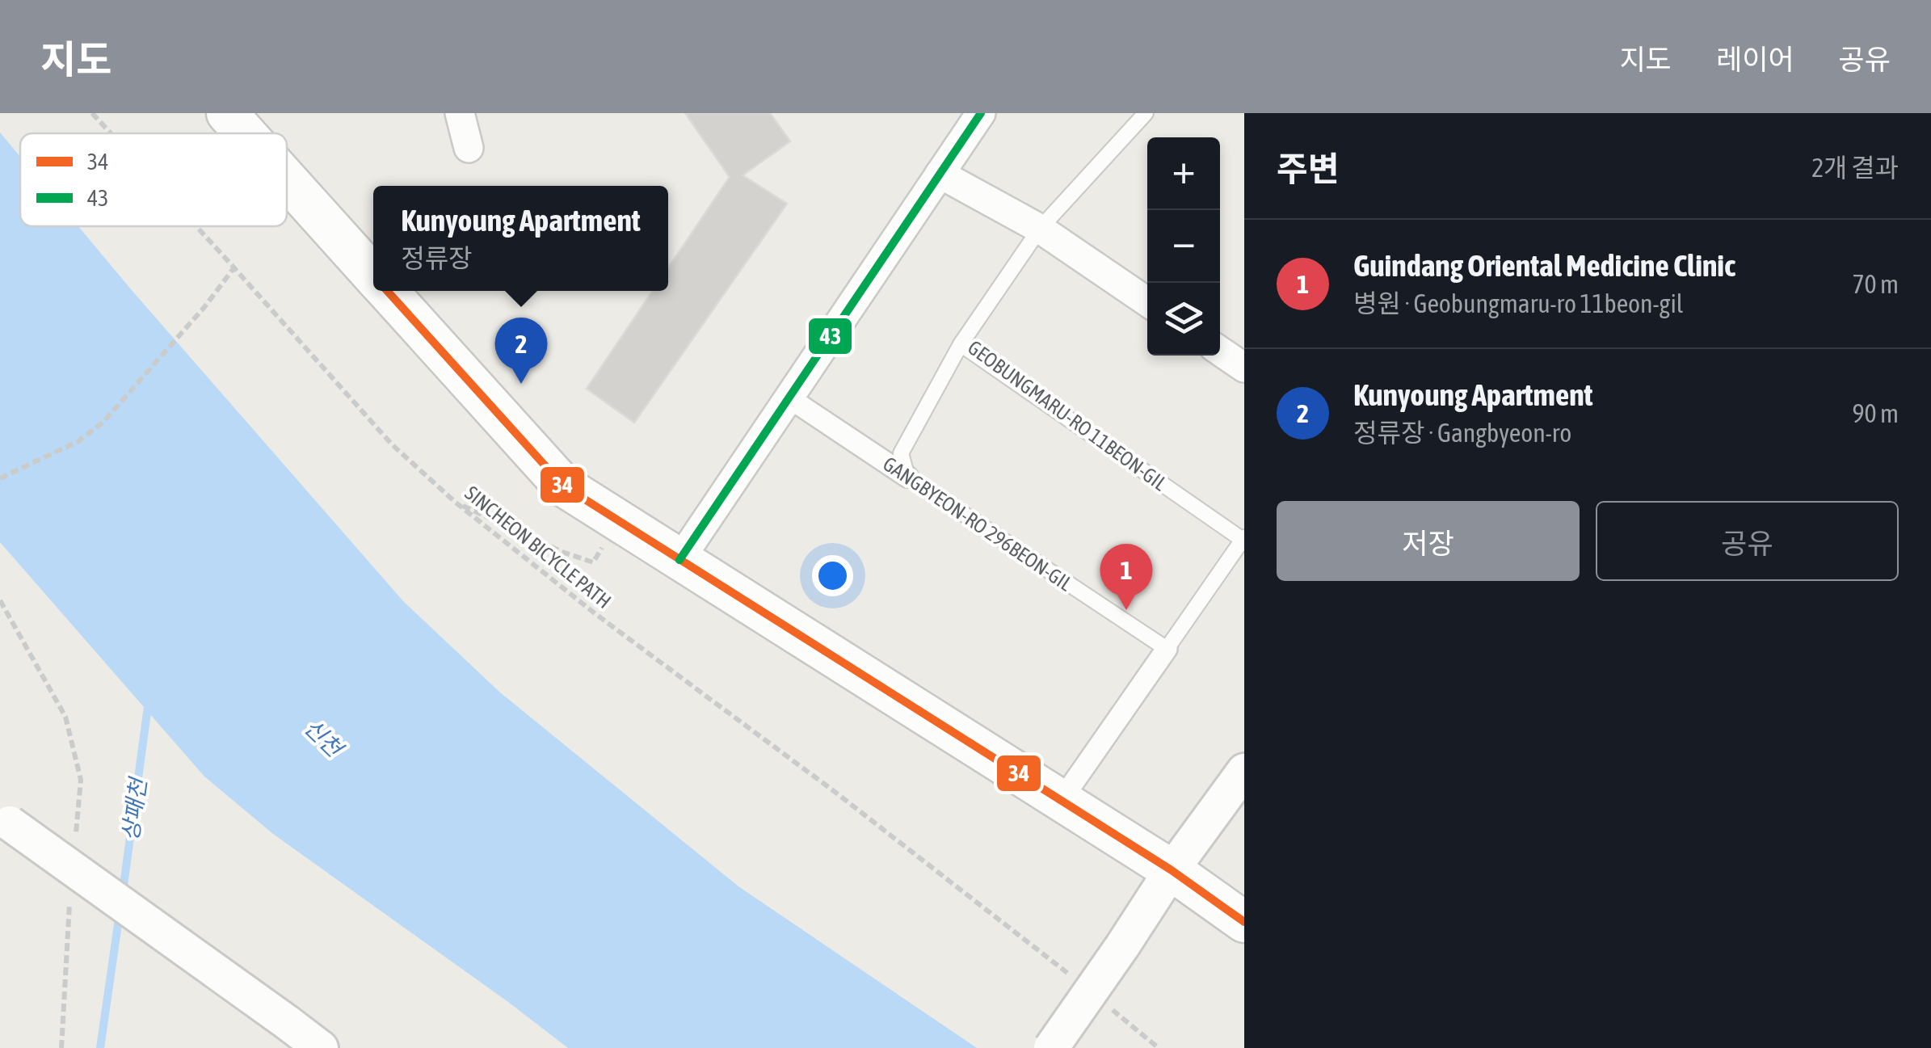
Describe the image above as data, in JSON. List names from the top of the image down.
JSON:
{
  "streets": {
    "street": ["GEOBUNGMARU-RO 11BEON-GIL", "GANGBYEON-RO 296BEON-GIL"],
    "path": ["SINCHEON BICYCLE PATH"]
  },
  "crossings": [
    ["GEOBUNGMARU-RO 11BEON-GIL", "GANGBYEON-RO 296BEON-GIL"]
  ],
  "water": ["신천", "상패천"],
  "lines": ["transit line 43", "transit line 34"],
  "legend": ["34", "43"],
  "page": {
    "header": "지도",
    "nav": ["지도", "레이어", "공유"],
    "heading": ["주변", "2개 결과"],
    "map_buttons": ["+", "−"],
    "popup": ["Kunyoung Apartment", "정류장"],
    "list": [
      {
        "mark": "1",
        "name": "Guindang Oriental Medicine Clinic",
        "note": "병원 · Geobungmaru-ro 11beon-gil",
        "value": "70 m"
      },
      {
        "mark": "2",
        "name": "Kunyoung Apartment",
        "note": "정류장 · Gangbyeon-ro",
        "value": "90 m"
      }
    ],
    "pins": ["2", "1"],
    "buttons": ["저장", "공유"]
  }
}
